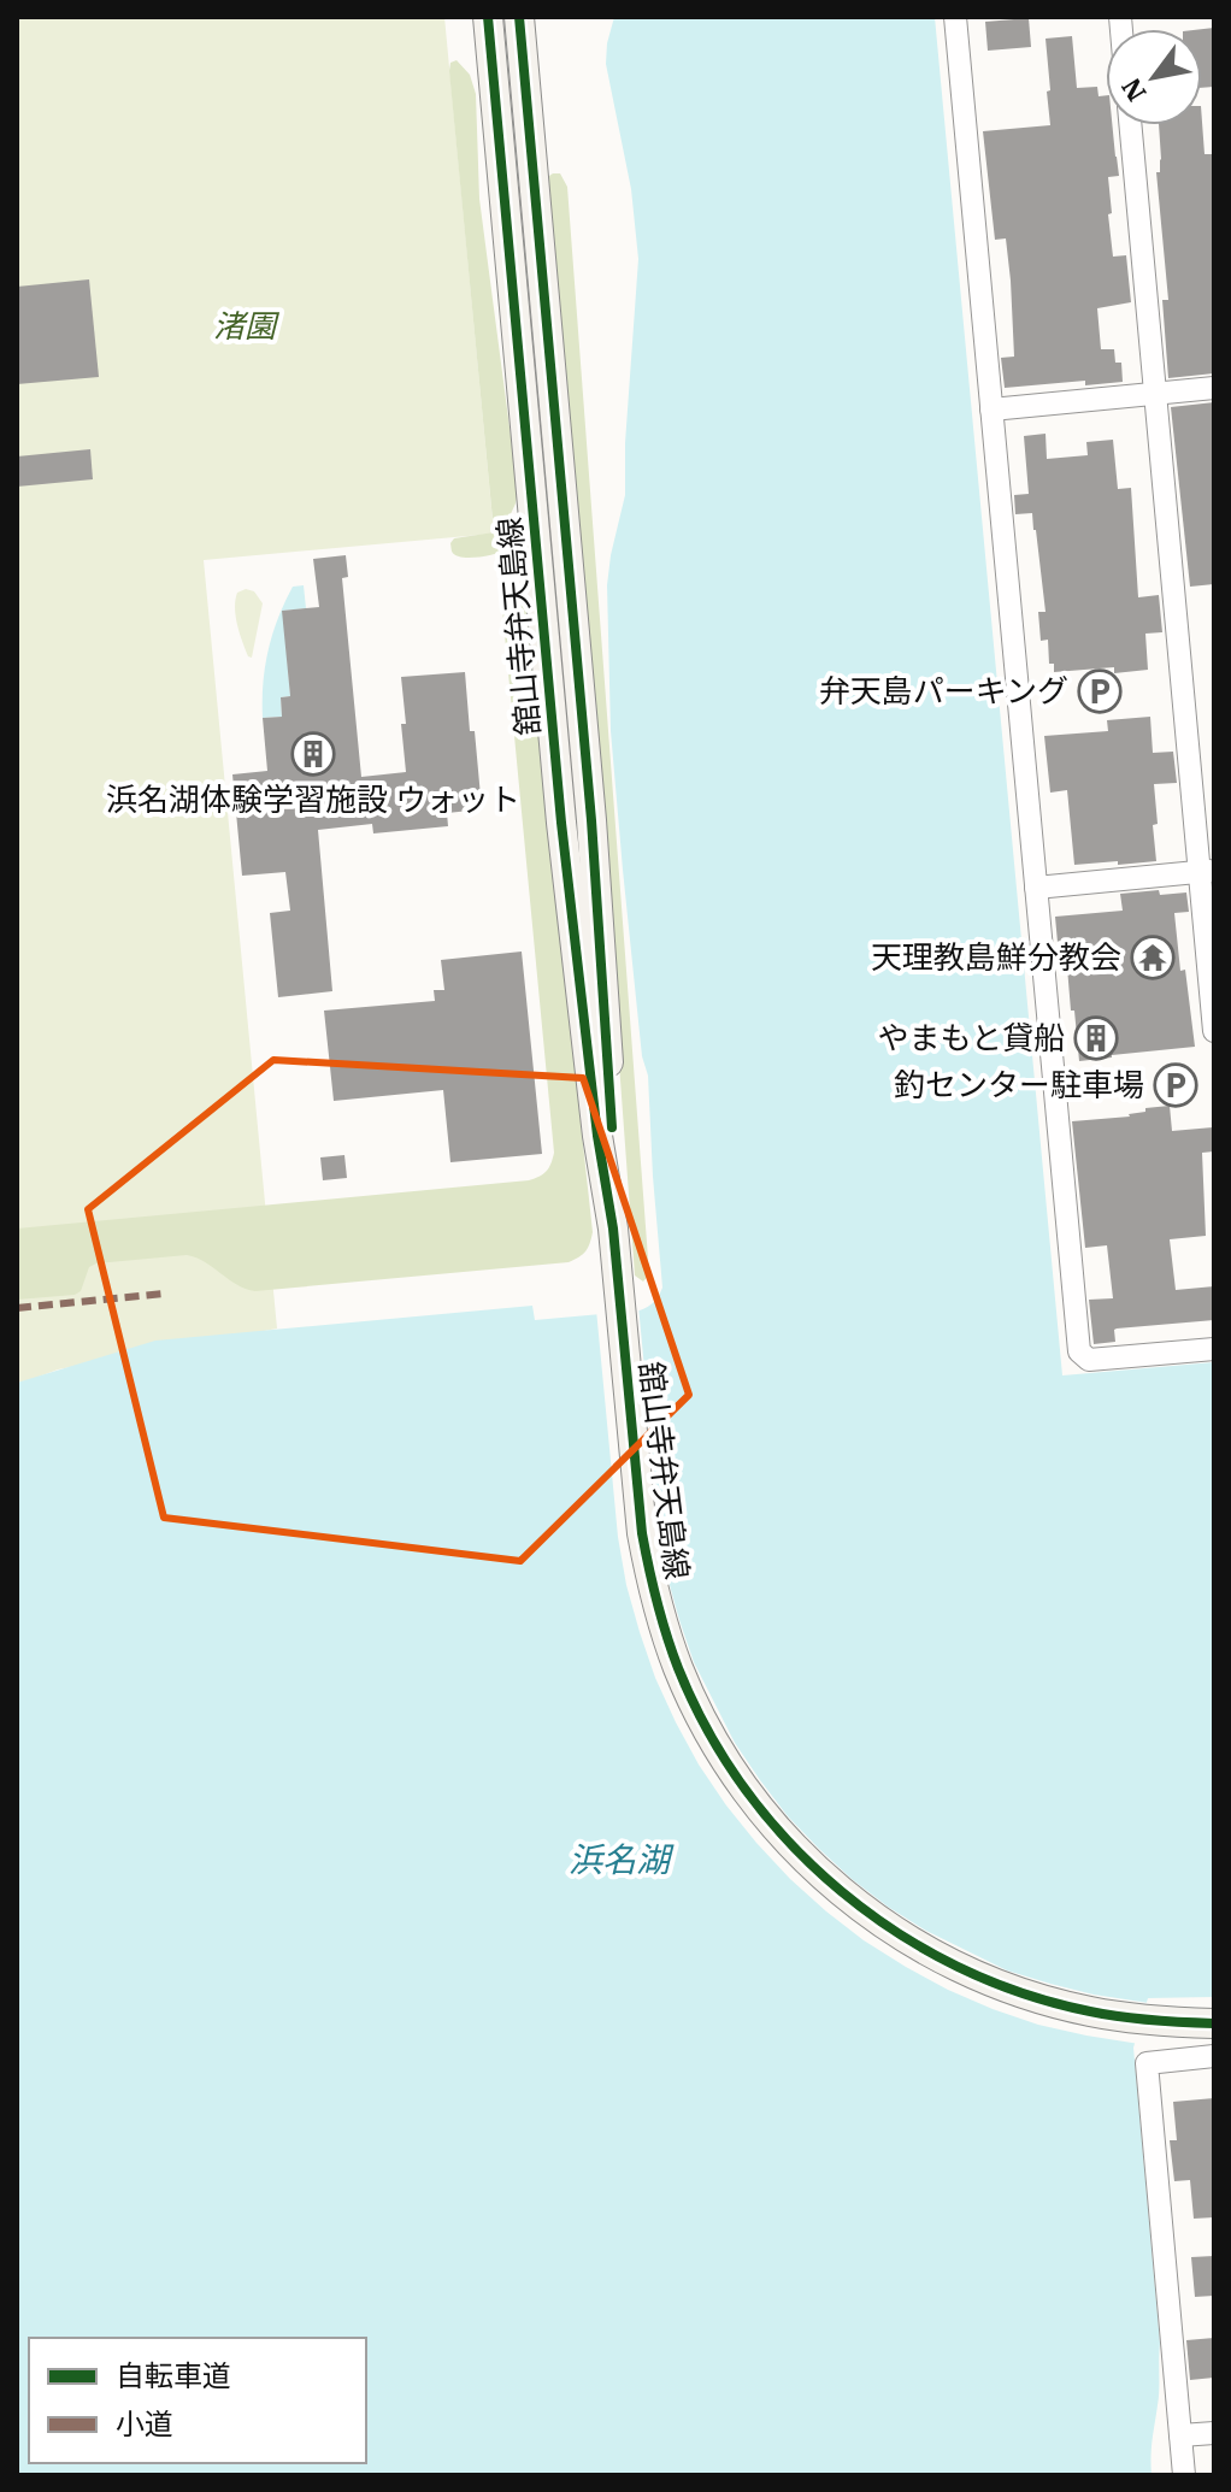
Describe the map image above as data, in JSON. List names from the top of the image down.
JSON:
{
  "streets": {
    "main road": ["舘山寺弁天島線"]
  },
  "water": ["浜名湖"],
  "parks": ["渚園"],
  "places": {
    "parking": ["弁天島パーキング", "釣センター駐車場"],
    "building": ["浜名湖体験学習施設 ウォット", "やまもと貸船"],
    "temple": ["天理教島鮮分教会"]
  },
  "legend": ["自転車道", "小道"],
  "north": "bottom left"
}
